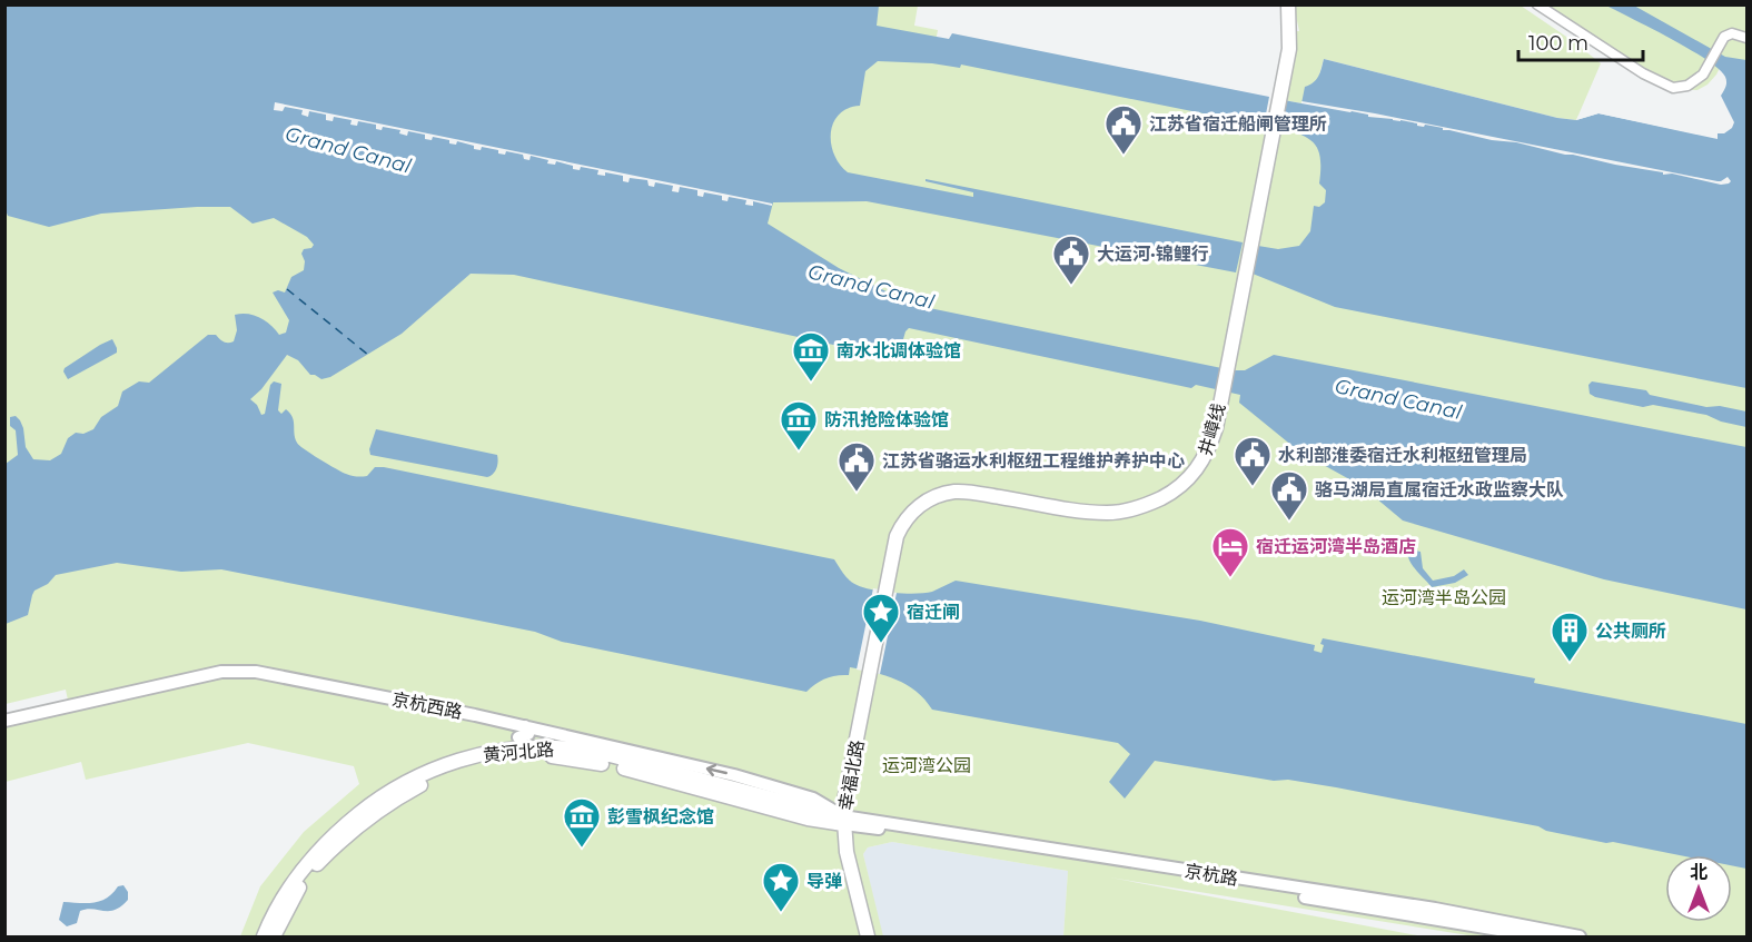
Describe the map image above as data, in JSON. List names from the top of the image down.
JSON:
{
  "streets": {
    "main road": ["井嶂线", "黄河北路", "幸福北路"],
    "street": ["京杭西路", "京杭路"]
  },
  "crossings": [
    ["井嶂线", "幸福北路"],
    ["京杭西路", "黄河北路"],
    ["京杭西路", "幸福北路"],
    ["京杭西路", "京杭路"],
    ["黄河北路", "幸福北路"],
    ["黄河北路", "京杭路"],
    ["幸福北路", "京杭路"]
  ],
  "one_way": ["京杭西路"],
  "water": ["Grand Canal"],
  "parks": ["运河湾半岛公园", "运河湾公园"],
  "places": {
    "public building": [
      "江苏省宿迁船闸管理所",
      "大运河·锦鲤行",
      "水利部淮委宿迁水利枢纽管理局",
      "江苏省骆运水利枢纽工程维护养护中心",
      "骆马湖局直属宿迁水政监察大队"
    ],
    "museum": ["南水北调体验馆", "防汛抢险体验馆", "彭雪枫纪念馆"],
    "hotel": ["宿迁运河湾半岛酒店"],
    "place": ["宿迁闸", "导弹"],
    "building": ["公共厕所"]
  },
  "scale_bar": "100 m",
  "north": "top"
}
